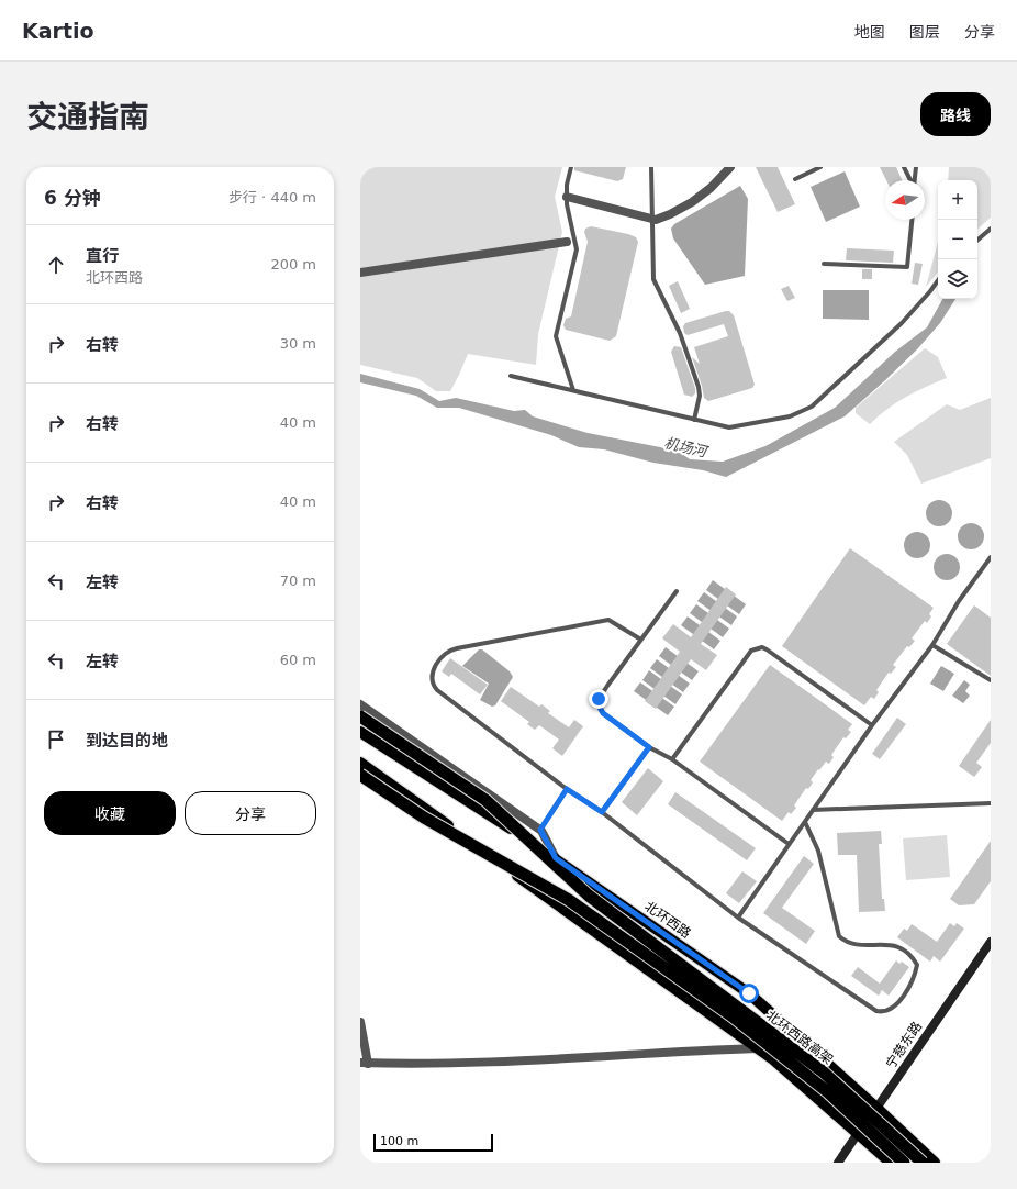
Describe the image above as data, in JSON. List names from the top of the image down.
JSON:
{
  "streets": {
    "highway": ["北环西路高架"],
    "main road": ["北环西路", "宁慈东路"]
  },
  "crossings": [
    ["北环西路", "宁慈东路"]
  ],
  "water": ["机场河"],
  "scale_bar": "100 m",
  "north": "left",
  "page": {
    "header": "Kartio",
    "nav": ["地图", "图层", "分享"],
    "title": "交通指南",
    "buttons": [
      "路线",
      ["收藏", "分享"]
    ],
    "heading": ["6 分钟", "步行 · 440 m"],
    "map_buttons": ["+", "−"],
    "list": [
      ["直行", "北环西路", "200 m"],
      ["右转", "30 m"],
      ["右转", "40 m"],
      ["右转", "40 m"],
      ["左转", "70 m"],
      ["左转", "60 m"],
      "到达目的地"
    ],
    "scale": "100 m"
  }
}
